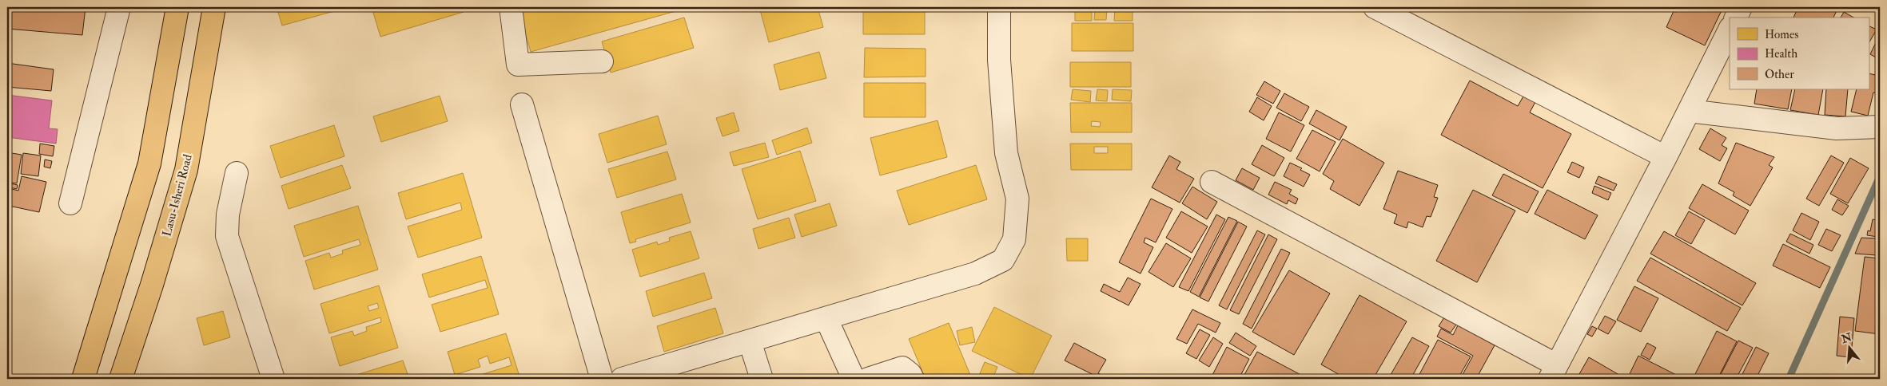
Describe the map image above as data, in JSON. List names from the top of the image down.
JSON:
{
  "streets": {
    "main road": ["Lasu-Isheri Road"]
  },
  "legend": ["Homes", "Health", "Other"],
  "north": "top"
}
